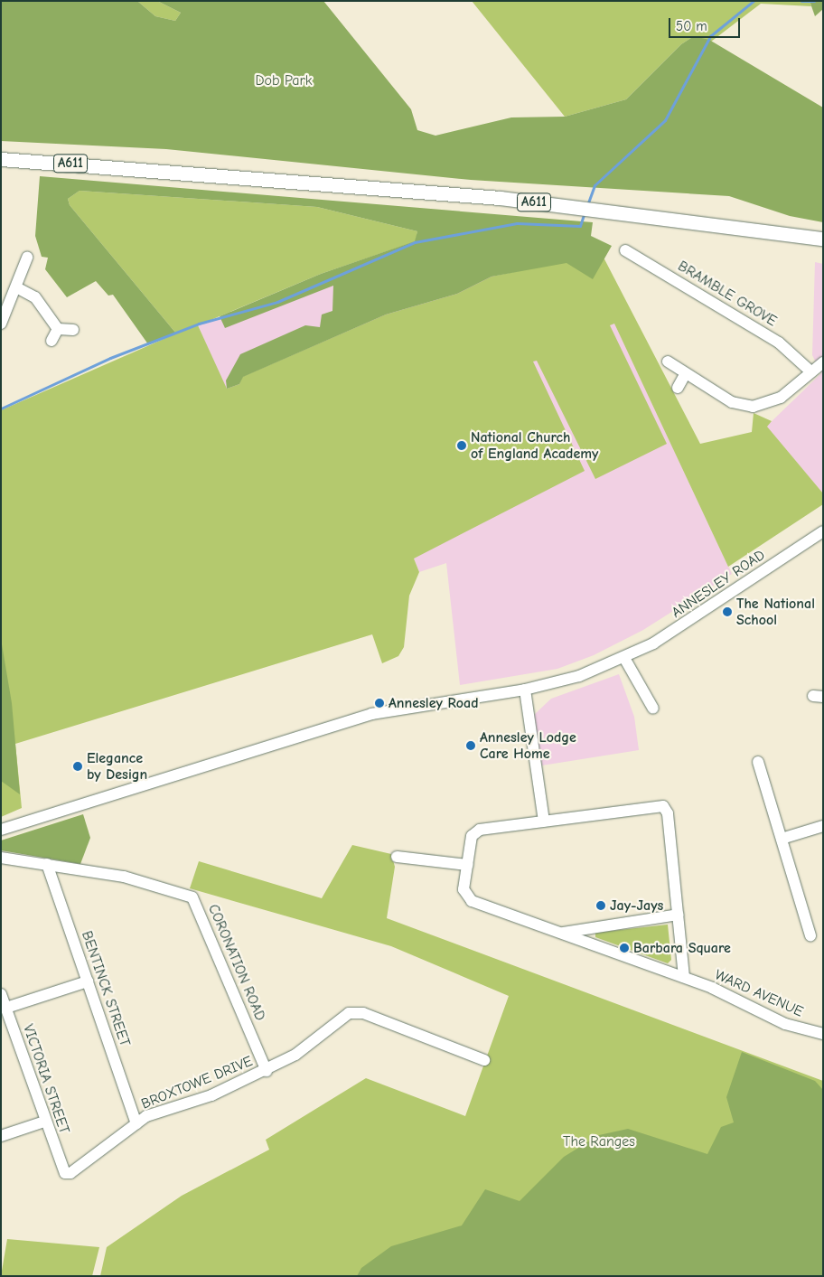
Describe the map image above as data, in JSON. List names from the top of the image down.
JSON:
{
  "streets": {
    "main road": ["A611"],
    "street": [
      "BRAMBLE GROVE",
      "ANNESLEY ROAD",
      "CORONATION ROAD",
      "BENTINCK STREET",
      "WARD AVENUE",
      "VICTORIA STREET",
      "BROXTOWE DRIVE"
    ]
  },
  "crossings": [
    ["CORONATION ROAD", "BENTINCK STREET"],
    ["CORONATION ROAD", "BROXTOWE DRIVE"],
    ["BENTINCK STREET", "BROXTOWE DRIVE"],
    ["VICTORIA STREET", "BROXTOWE DRIVE"]
  ],
  "parks": ["Dob Park", "The Ranges"],
  "places": [
    "National Church of England Academy",
    "The National School",
    "Annesley Road",
    "Annesley Lodge Care Home",
    "Elegance by Design",
    "Jay-Jays",
    "Barbara Square"
  ],
  "scale_bar": "50 m"
}
